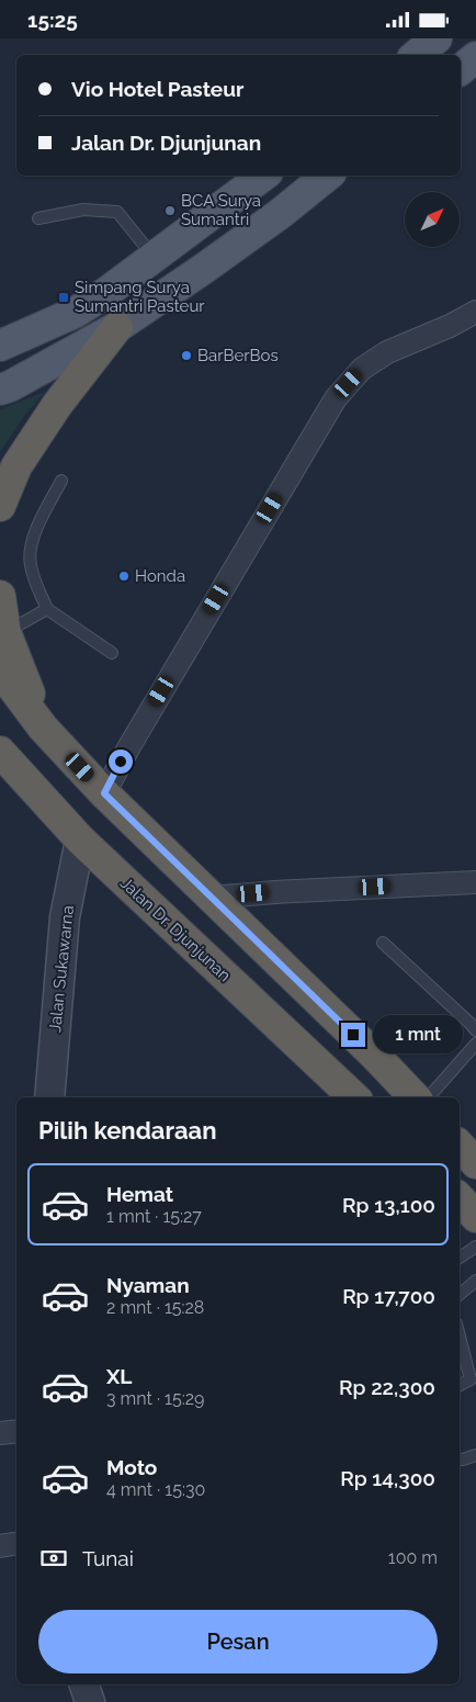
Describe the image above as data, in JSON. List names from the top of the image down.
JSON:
{
  "streets": {
    "highway": ["Jalan Dr. Djunjunan"],
    "street": ["Jalan Sukawarna"]
  },
  "crossings": [
    ["Jalan Dr. Djunjunan", "Jalan Sukawarna"]
  ],
  "places": {
    "other": ["BCA Surya Sumantri", "BarBerBos", "Honda"],
    "transit": ["Simpang Surya Sumantri Pasteur"]
  },
  "north": "top right",
  "page": {
    "status": "15:25",
    "banner": ["Vio Hotel Pasteur", "Jalan Dr. Djunjunan"],
    "bubble": "1 mnt",
    "heading": "Pilih kendaraan",
    "list": [
      {
        "name": "Hemat",
        "note": "1 mnt · 15:27",
        "value": "Rp 13,100"
      },
      {
        "name": "Nyaman",
        "note": "2 mnt · 15:28",
        "value": "Rp 17,700"
      },
      {
        "name": "XL",
        "note": "3 mnt · 15:29",
        "value": "Rp 22,300"
      },
      {
        "name": "Moto",
        "note": "4 mnt · 15:30",
        "value": "Rp 14,300"
      }
    ],
    "pay": ["Tunai", "100 m"],
    "buttons": "Pesan"
  }
}
